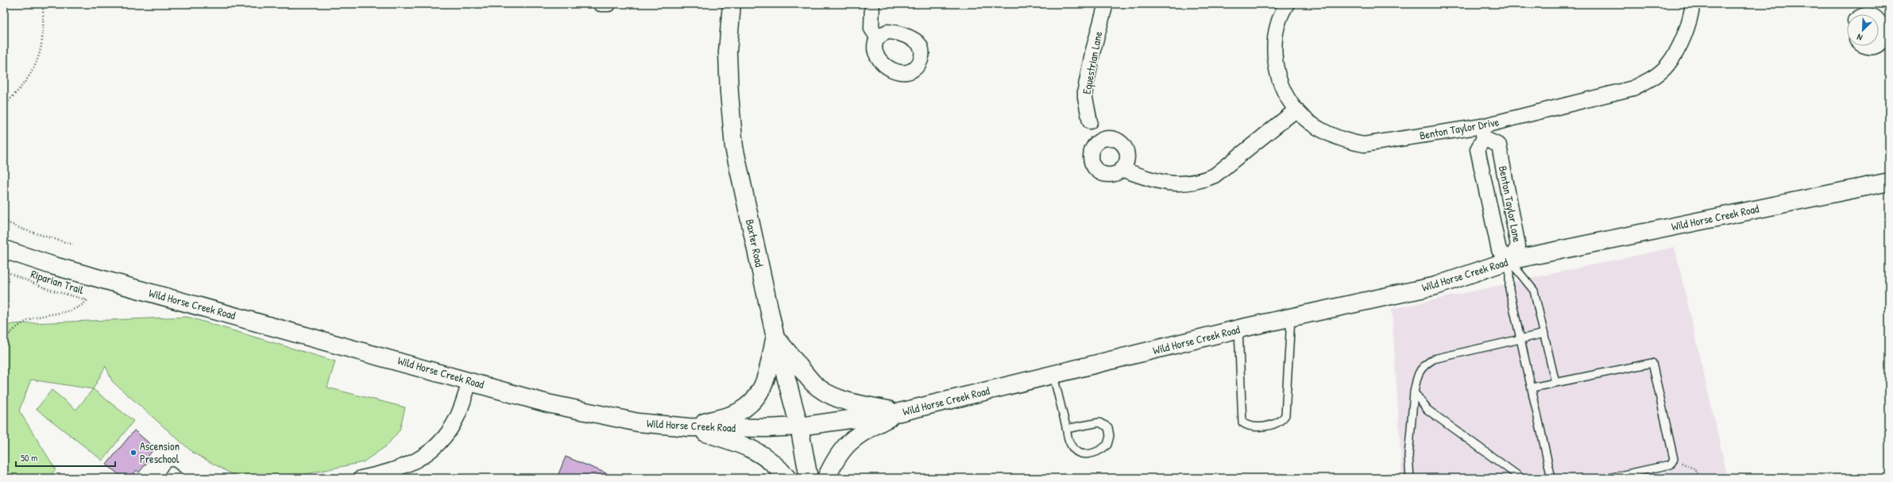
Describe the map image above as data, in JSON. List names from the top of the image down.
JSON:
{
  "streets": {
    "main road": ["Wild Horse Creek Road", "Baxter Road"],
    "street": ["Equestrian Lane", "Benton Taylor Drive", "Benton Taylor Lane"],
    "path": ["Riparian Trail"]
  },
  "crossings": [
    ["Benton Taylor Drive", "Benton Taylor Lane"],
    ["Benton Taylor Lane", "Wild Horse Creek Road"],
    ["Wild Horse Creek Road", "Baxter Road"]
  ],
  "places": ["Ascension Preschool"],
  "scale_bar": "50 m",
  "north": "bottom left"
}
